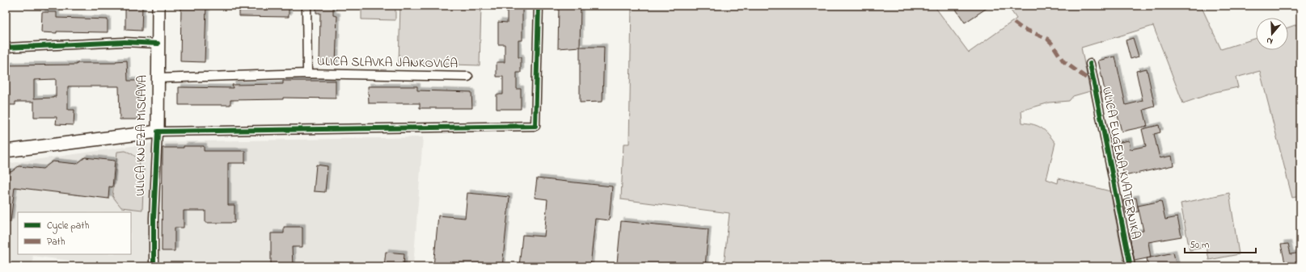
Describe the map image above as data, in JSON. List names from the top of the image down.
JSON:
{
  "streets": {
    "main road": ["ULICA KNEZA MISLAVA"],
    "street": ["ULICA SLAVKA JANKOVIĆA", "ULICA EUGENA KVATERNIKA"]
  },
  "crossings": [
    ["ULICA SLAVKA JANKOVIĆA", "ULICA KNEZA MISLAVA"]
  ],
  "legend": ["Cycle path", "Path"],
  "scale_bar": "50 m",
  "north": "bottom"
}
